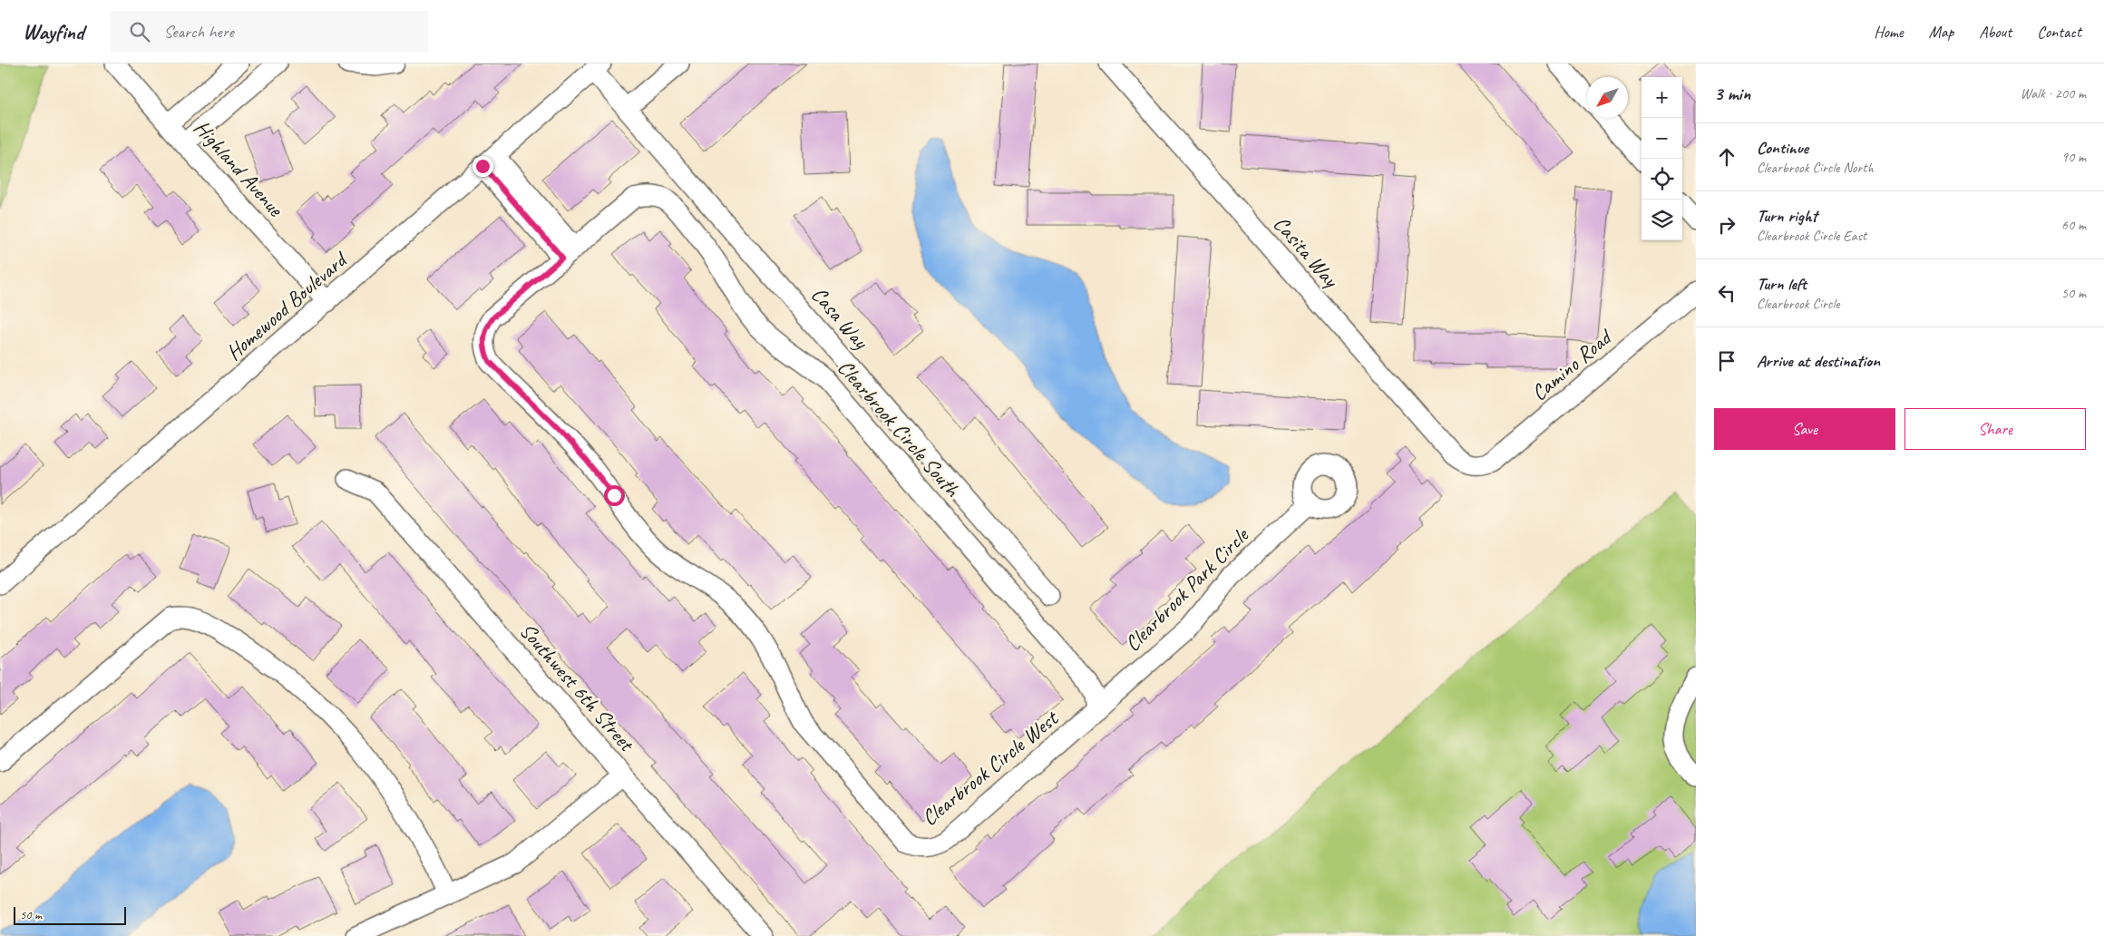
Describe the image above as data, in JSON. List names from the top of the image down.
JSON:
{
  "streets": {
    "street": [
      "Highland Avenue",
      "Casita Way",
      "Homewood Boulevard",
      "Casa Way",
      "Camino Road",
      "Clearbrook Circle South",
      "Clearbrook Park Circle",
      "Southwest 6th Street",
      "Clearbrook Circle West"
    ]
  },
  "crossings": [
    ["Highland Avenue", "Homewood Boulevard"],
    ["Casita Way", "Camino Road"],
    ["Homewood Boulevard", "Casa Way"],
    ["Clearbrook Circle South", "Clearbrook Park Circle"],
    ["Clearbrook Circle South", "Clearbrook Circle West"],
    ["Clearbrook Park Circle", "Clearbrook Circle West"]
  ],
  "scale_bar": "50 m",
  "north": "bottom left",
  "page": {
    "header": "Wayfind",
    "search": "Search here",
    "nav": [
      "Home",
      "Map",
      "About",
      "Contact"
    ],
    "heading": ["3 min", "Walk · 200 m"],
    "map_buttons": ["+", "−"],
    "list": [
      ["Continue", "Clearbrook Circle North", "90 m"],
      ["Turn right", "Clearbrook Circle East", "60 m"],
      ["Turn left", "Clearbrook Circle", "50 m"],
      "Arrive at destination"
    ],
    "buttons": ["Save", "Share"],
    "scale": "50 m"
  }
}
